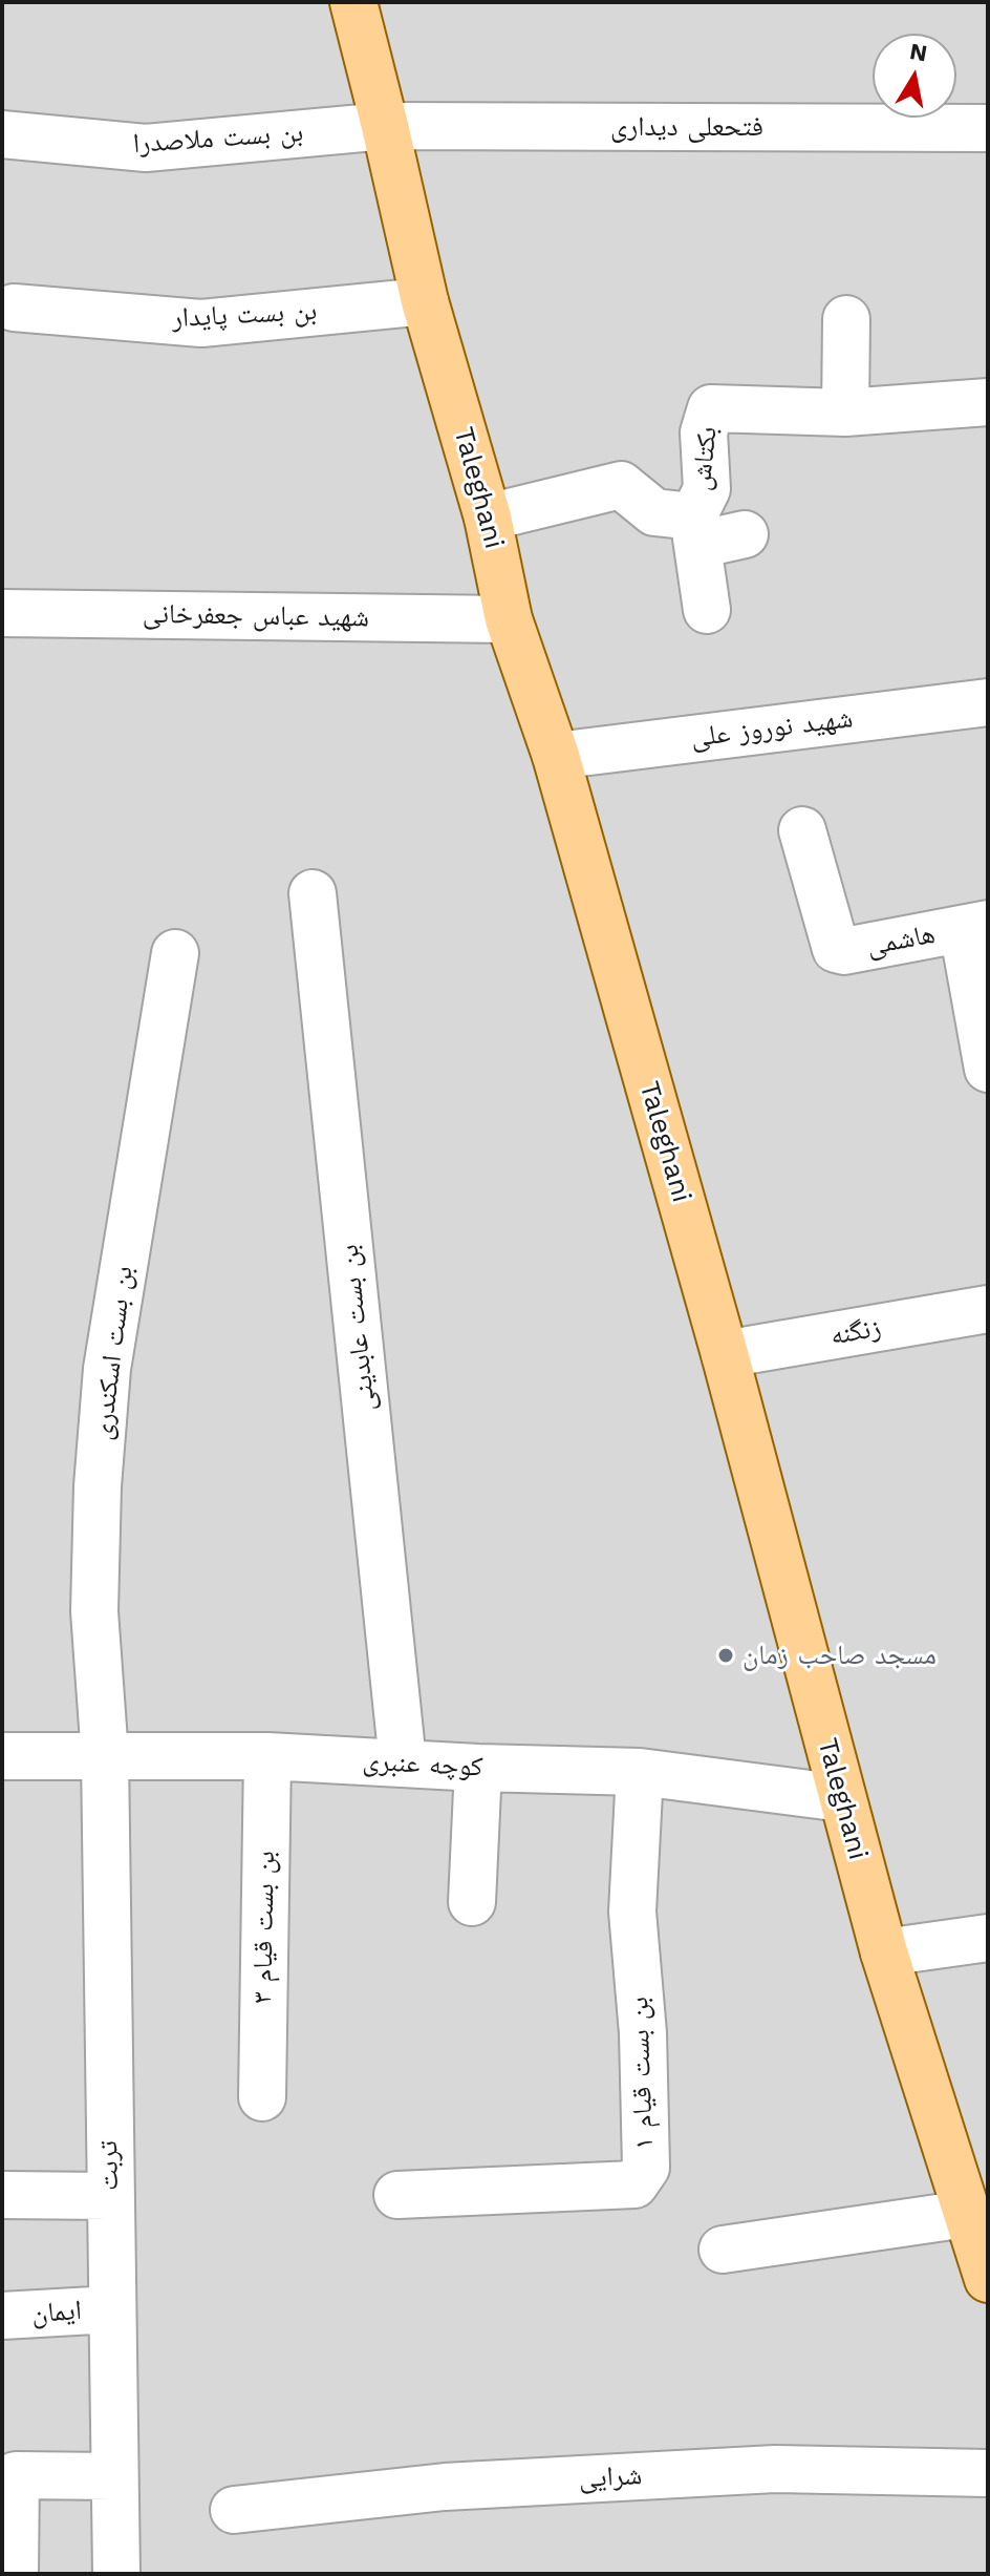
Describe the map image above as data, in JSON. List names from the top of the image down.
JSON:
{
  "streets": {
    "main road": ["Taleghani"],
    "street": [
      "فتحعلی دیداری",
      "بن بست ملاصدرا",
      "بن بست پایدار",
      "بکتاش",
      "شهید عباس جعفرخانی",
      "شهید نوروز علی",
      "هاشمی",
      "بن بست عابدینی",
      "زنگنه",
      "بن بست اسکندری",
      "کوچه عنبری",
      "بن بست قیام ۳",
      "بن بست قیام ۱",
      "تربت",
      "ایمان",
      "شرایی"
    ]
  },
  "crossings": [
    ["فتحعلی دیداری", "بن بست ملاصدرا"],
    ["فتحعلی دیداری", "Taleghani"],
    ["بن بست ملاصدرا", "Taleghani"],
    ["بن بست پایدار", "Taleghani"],
    ["بکتاش", "Taleghani"],
    ["Taleghani", "شهید عباس جعفرخانی"],
    ["Taleghani", "شهید نوروز علی"],
    ["Taleghani", "زنگنه"],
    ["Taleghani", "کوچه عنبری"],
    ["بن بست عابدینی", "کوچه عنبری"],
    ["بن بست اسکندری", "کوچه عنبری"],
    ["بن بست اسکندری", "تربت"],
    ["کوچه عنبری", "بن بست قیام ۳"],
    ["کوچه عنبری", "بن بست قیام ۱"],
    ["کوچه عنبری", "تربت"],
    ["تربت", "ایمان"]
  ],
  "places": ["مسجد صاحب زمان"],
  "north": "top"
}
